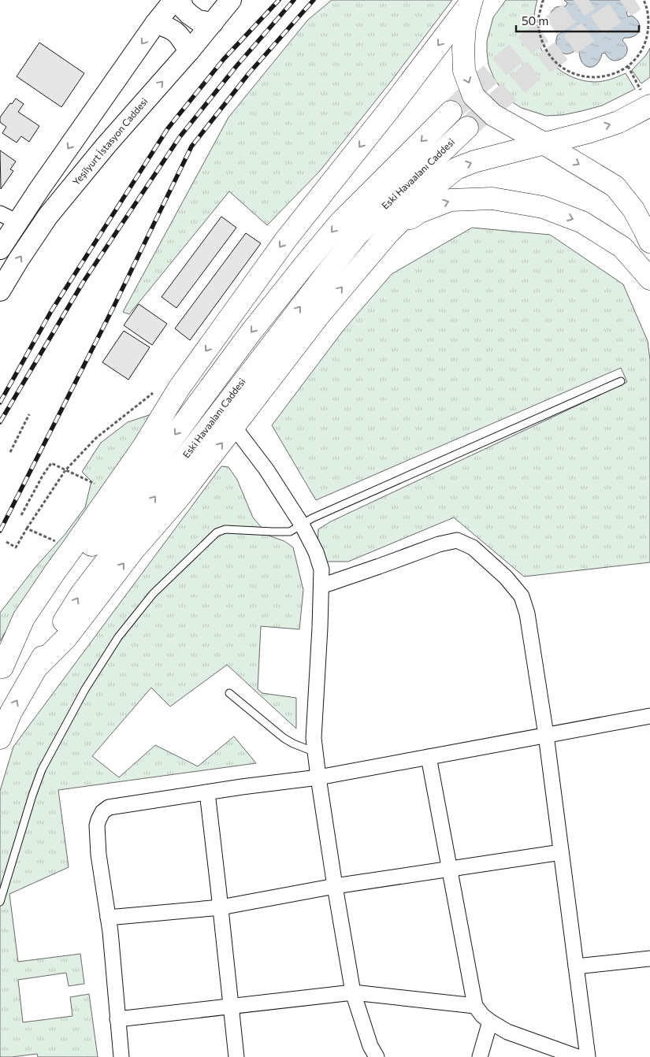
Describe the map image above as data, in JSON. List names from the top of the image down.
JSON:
{
  "streets": {
    "main road": ["Yeşilyurt İstasyon Caddesi", "Eski Havaalanı Caddesi"]
  },
  "scale_bar": "50 m"
}
